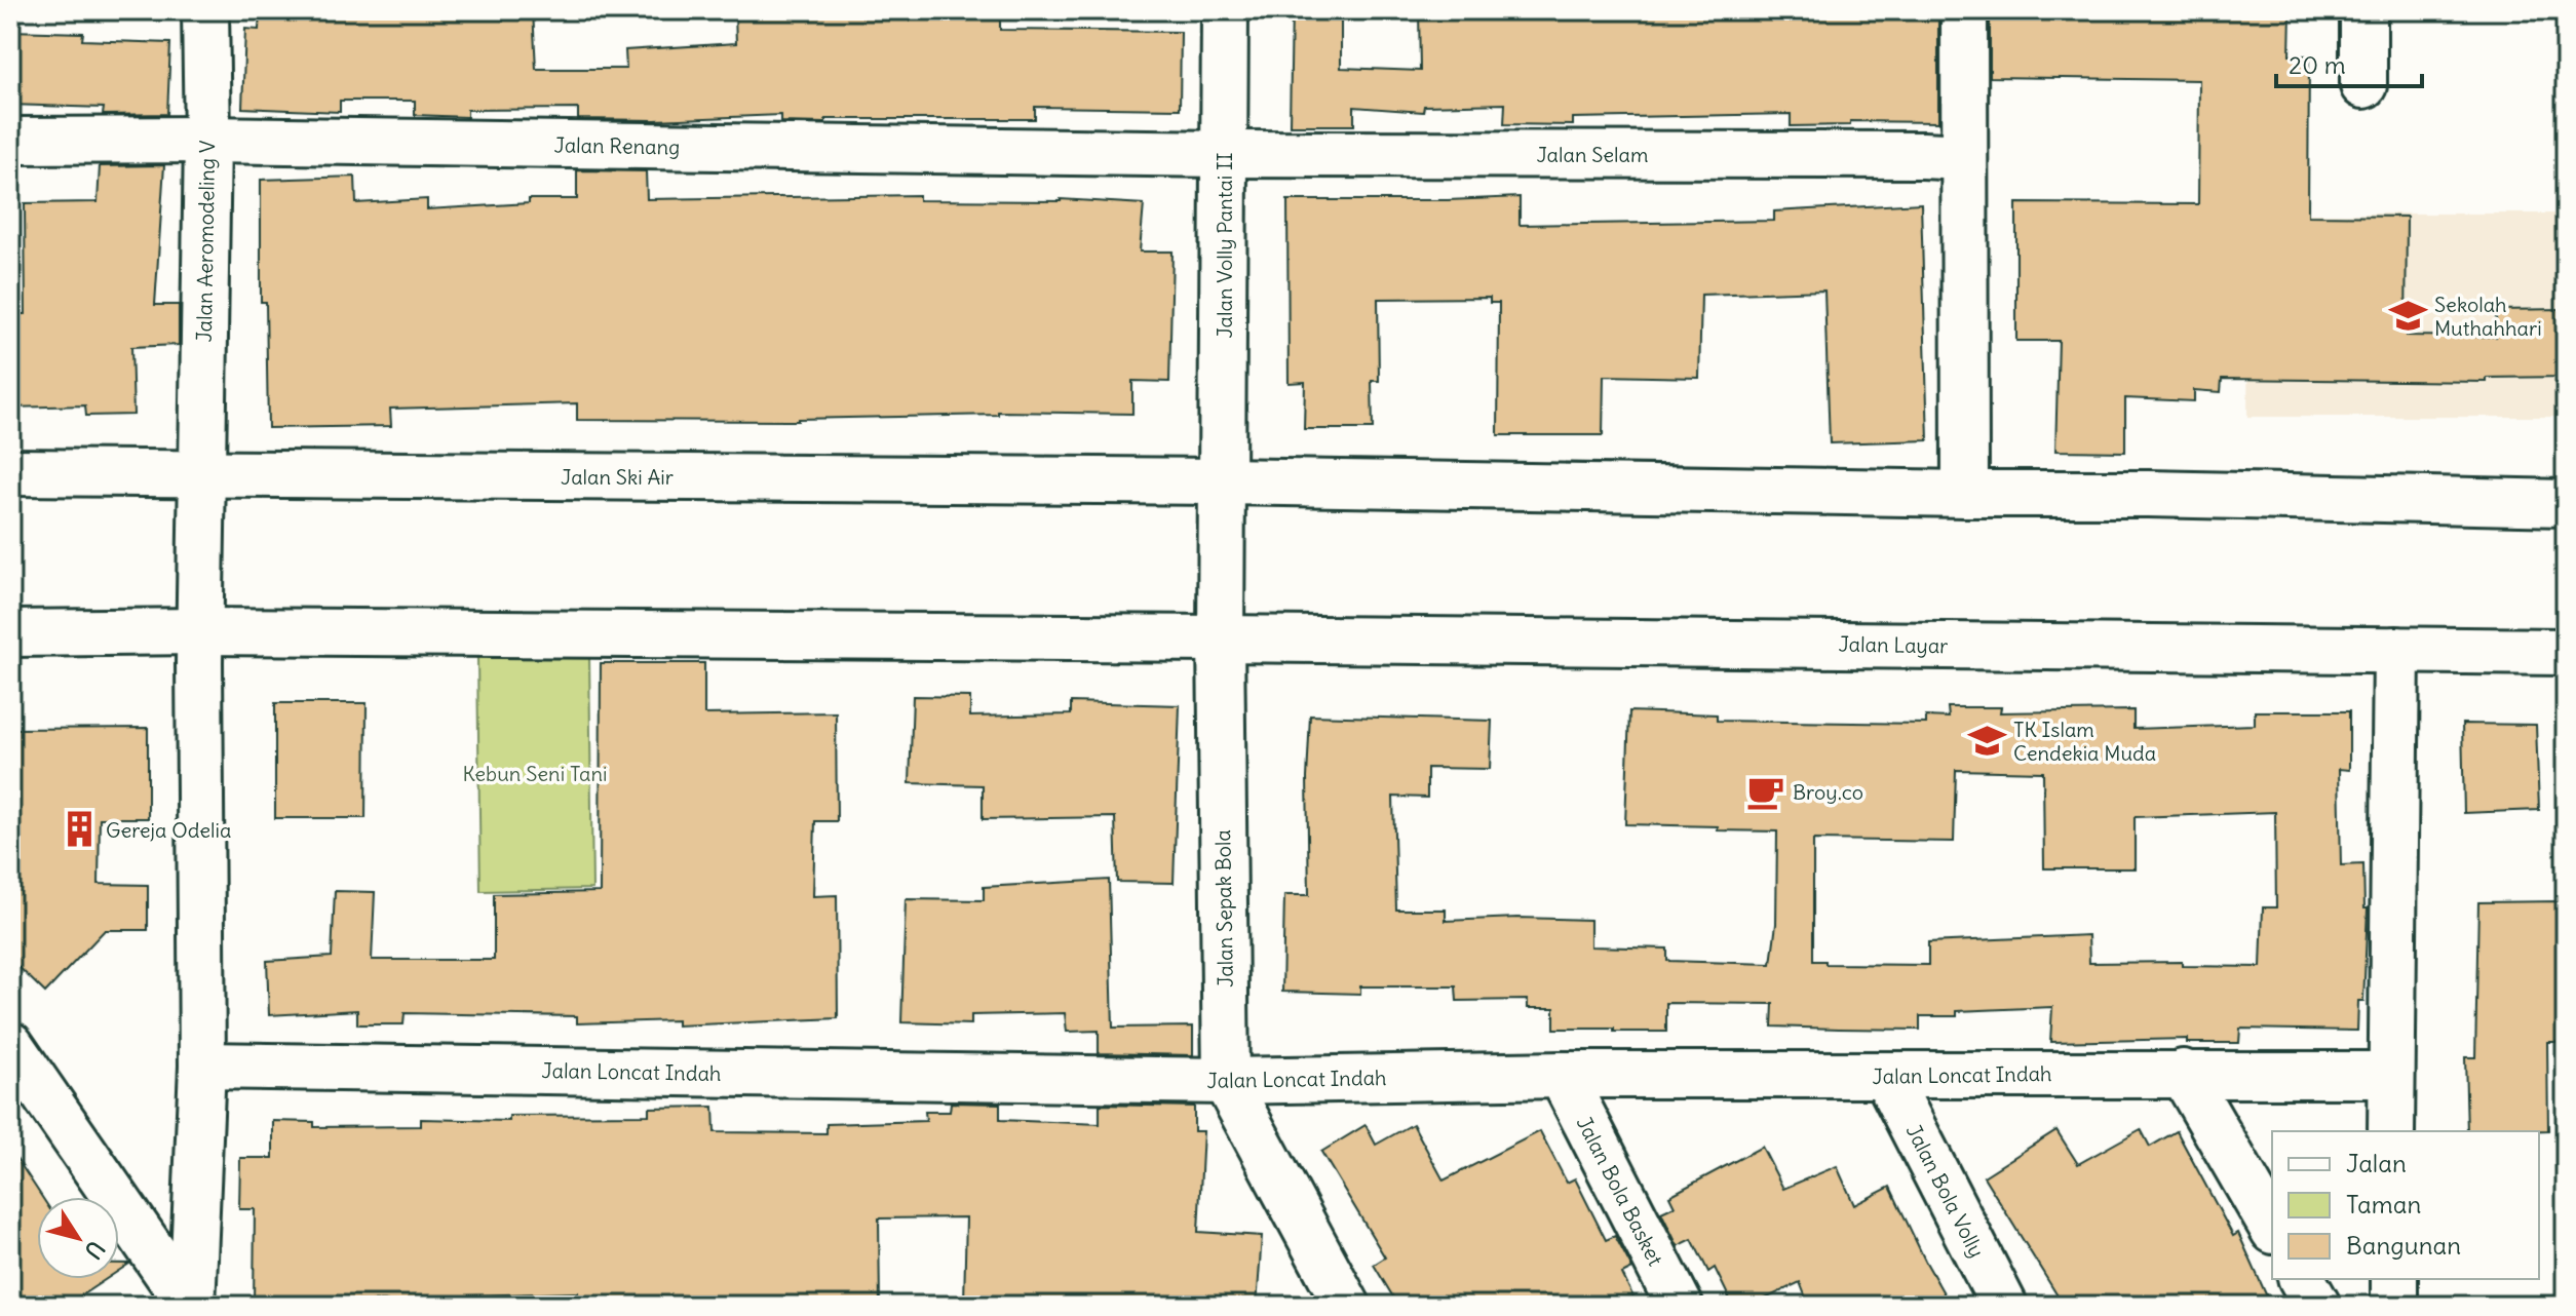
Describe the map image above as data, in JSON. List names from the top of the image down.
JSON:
{
  "streets": {
    "street": [
      "Jalan Renang",
      "Jalan Selam",
      "Jalan Aeromodeling V",
      "Jalan Volly Pantai II",
      "Jalan Ski Air",
      "Jalan Layar",
      "Jalan Sepak Bola",
      "Jalan Loncat Indah",
      "Jalan Bola Basket",
      "Jalan Bola Volly"
    ]
  },
  "crossings": [
    ["Jalan Renang", "Jalan Selam"],
    ["Jalan Renang", "Jalan Aeromodeling V"],
    ["Jalan Renang", "Jalan Volly Pantai II"],
    ["Jalan Selam", "Jalan Volly Pantai II"],
    ["Jalan Aeromodeling V", "Jalan Ski Air"],
    ["Jalan Aeromodeling V", "Jalan Loncat Indah"],
    ["Jalan Volly Pantai II", "Jalan Ski Air"],
    ["Jalan Volly Pantai II", "Jalan Sepak Bola"],
    ["Jalan Ski Air", "Jalan Sepak Bola"],
    ["Jalan Layar", "Jalan Sepak Bola"],
    ["Jalan Sepak Bola", "Jalan Loncat Indah"],
    ["Jalan Loncat Indah", "Jalan Bola Basket"],
    ["Jalan Loncat Indah", "Jalan Bola Volly"]
  ],
  "parks": ["Kebun Seni Tani"],
  "places": {
    "school or university": ["Sekolah Muthahhari", "TK Islam Cendekia Muda"],
    "cafe": ["Broy.co"],
    "building": ["Gereja Odelia"]
  },
  "legend": ["Jalan", "Taman", "Bangunan"],
  "scale_bar": "20 m",
  "north": "bottom right"
}
